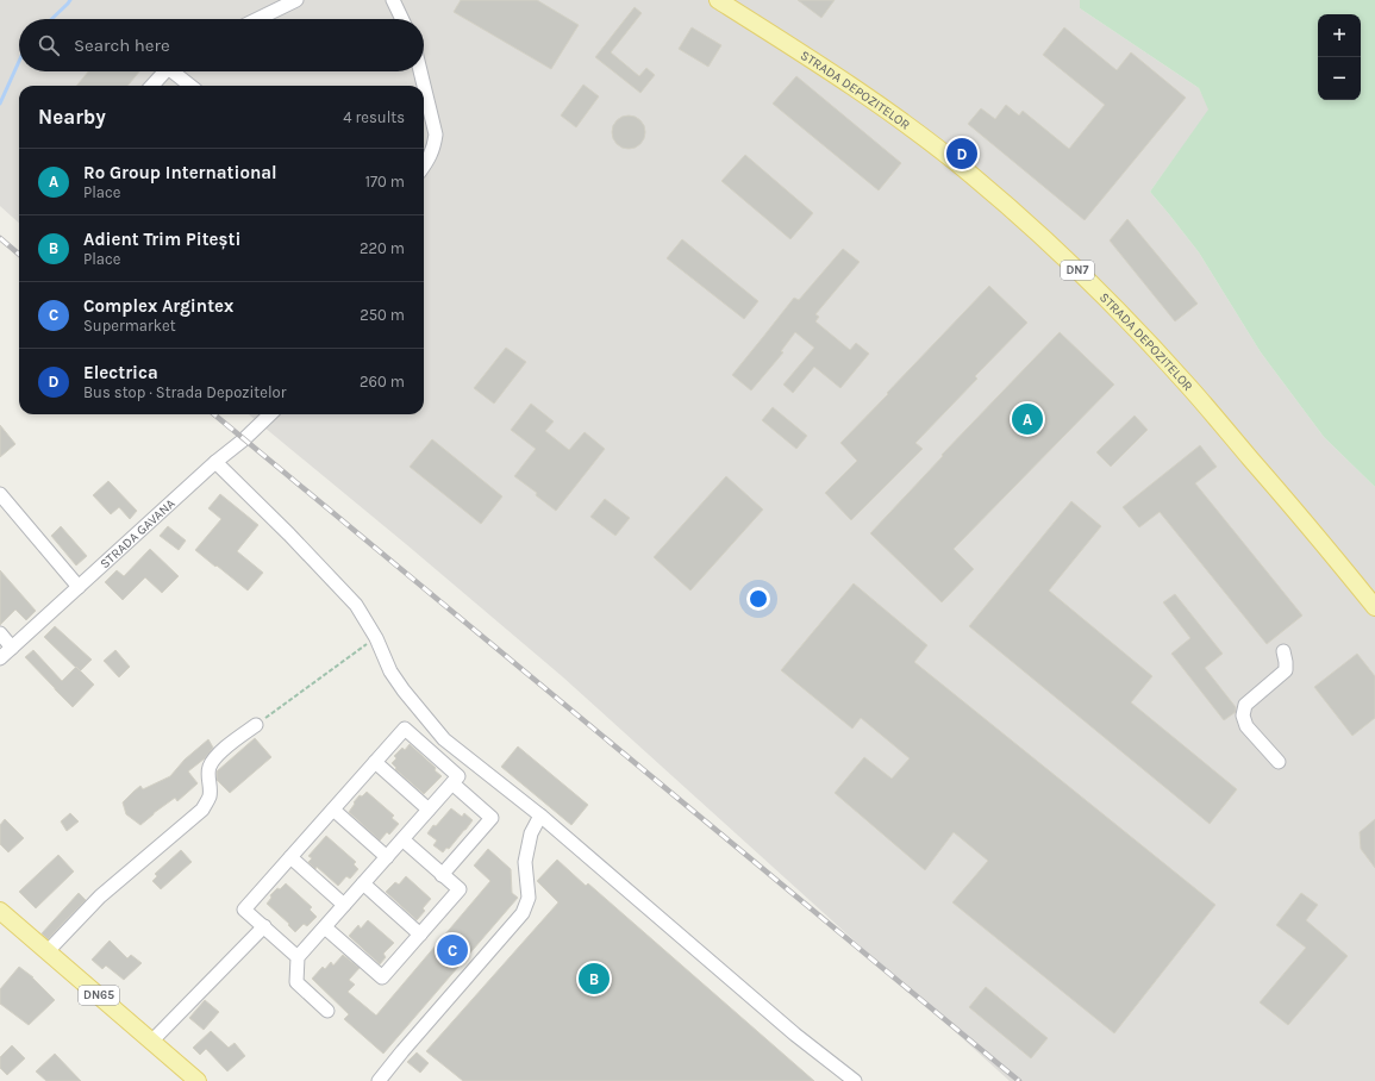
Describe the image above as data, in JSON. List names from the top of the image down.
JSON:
{
  "streets": {
    "main road": ["STRADA DEPOZITELOR", "DN7", "DN65"],
    "street": ["STRADA GAVANA"]
  },
  "page": {
    "map_buttons": ["+", "−"],
    "search": "Search here",
    "heading": ["Nearby", "4 results"],
    "pins": [
      "D",
      "A",
      "C",
      "B"
    ],
    "list": [
      {
        "mark": "A",
        "name": "Ro Group International",
        "note": "Place",
        "value": "170 m"
      },
      {
        "mark": "B",
        "name": "Adient Trim Pitești",
        "note": "Place",
        "value": "220 m"
      },
      {
        "mark": "C",
        "name": "Complex Argintex",
        "note": "Supermarket",
        "value": "250 m"
      },
      {
        "mark": "D",
        "name": "Electrica",
        "note": "Bus stop · Strada Depozitelor",
        "value": "260 m"
      }
    ]
  }
}
